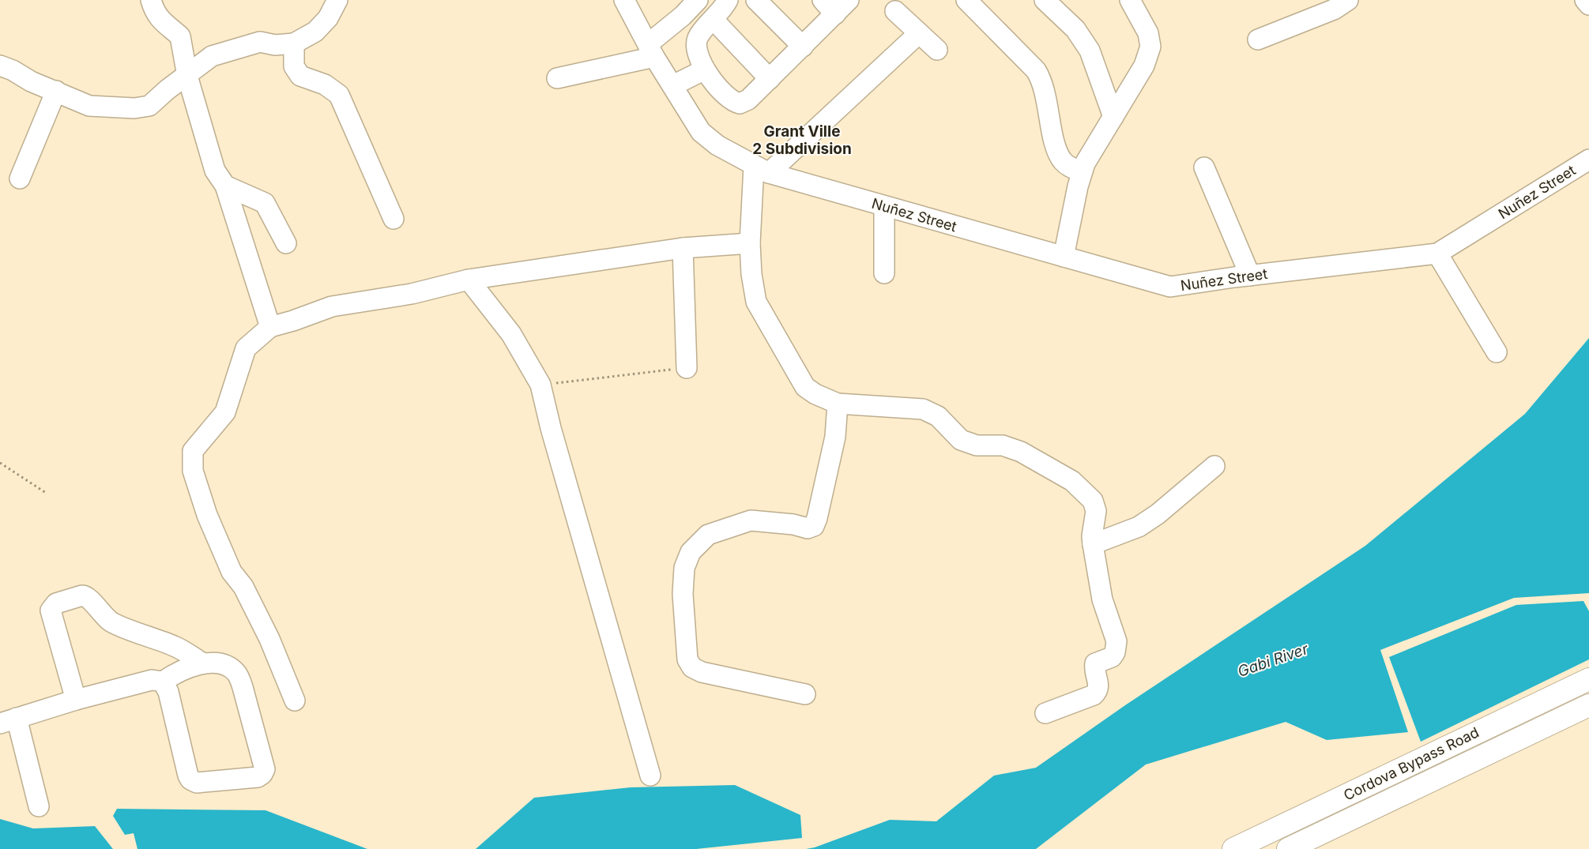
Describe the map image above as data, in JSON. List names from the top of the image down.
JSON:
{
  "streets": {
    "main road": ["Cordova Bypass Road"],
    "street": ["Nuñez Street"]
  },
  "districts": ["Grant Ville 2 Subdivision"],
  "water": ["Gabi River"]
}
